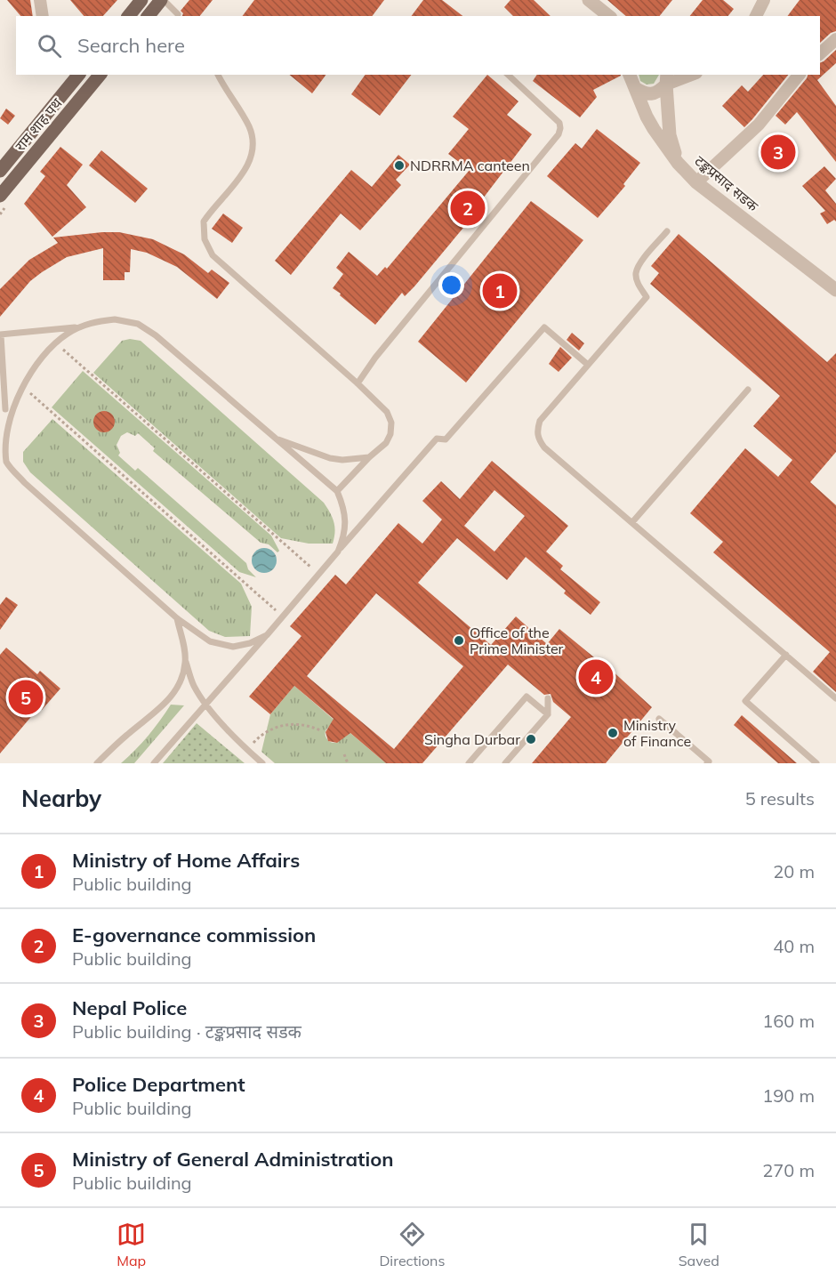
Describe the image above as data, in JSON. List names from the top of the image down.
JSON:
{
  "streets": {
    "main road": ["राम शाह पथ"],
    "street": ["टङ्कप्रसाद सडक"]
  },
  "places": [
    "NDRRMA canteen",
    "Office of the Prime Minister",
    "Ministry of Finance",
    "Singha Durbar"
  ],
  "page": {
    "search": "Search here",
    "pins": [
      "3",
      "2",
      "1",
      "4",
      "5"
    ],
    "heading": ["Nearby", "5 results"],
    "list": [
      {
        "mark": "1",
        "name": "Ministry of Home Affairs",
        "note": "Public building",
        "value": "20 m"
      },
      {
        "mark": "2",
        "name": "E-governance commission",
        "note": "Public building",
        "value": "40 m"
      },
      {
        "mark": "3",
        "name": "Nepal Police",
        "note": "Public building · टङ्कप्रसाद सडक",
        "value": "160 m"
      },
      {
        "mark": "4",
        "name": "Police Department",
        "note": "Public building",
        "value": "190 m"
      },
      {
        "mark": "5",
        "name": "Ministry of General Administration",
        "note": "Public building",
        "value": "270 m"
      }
    ],
    "nav": ["Map", "Directions", "Saved"]
  }
}
